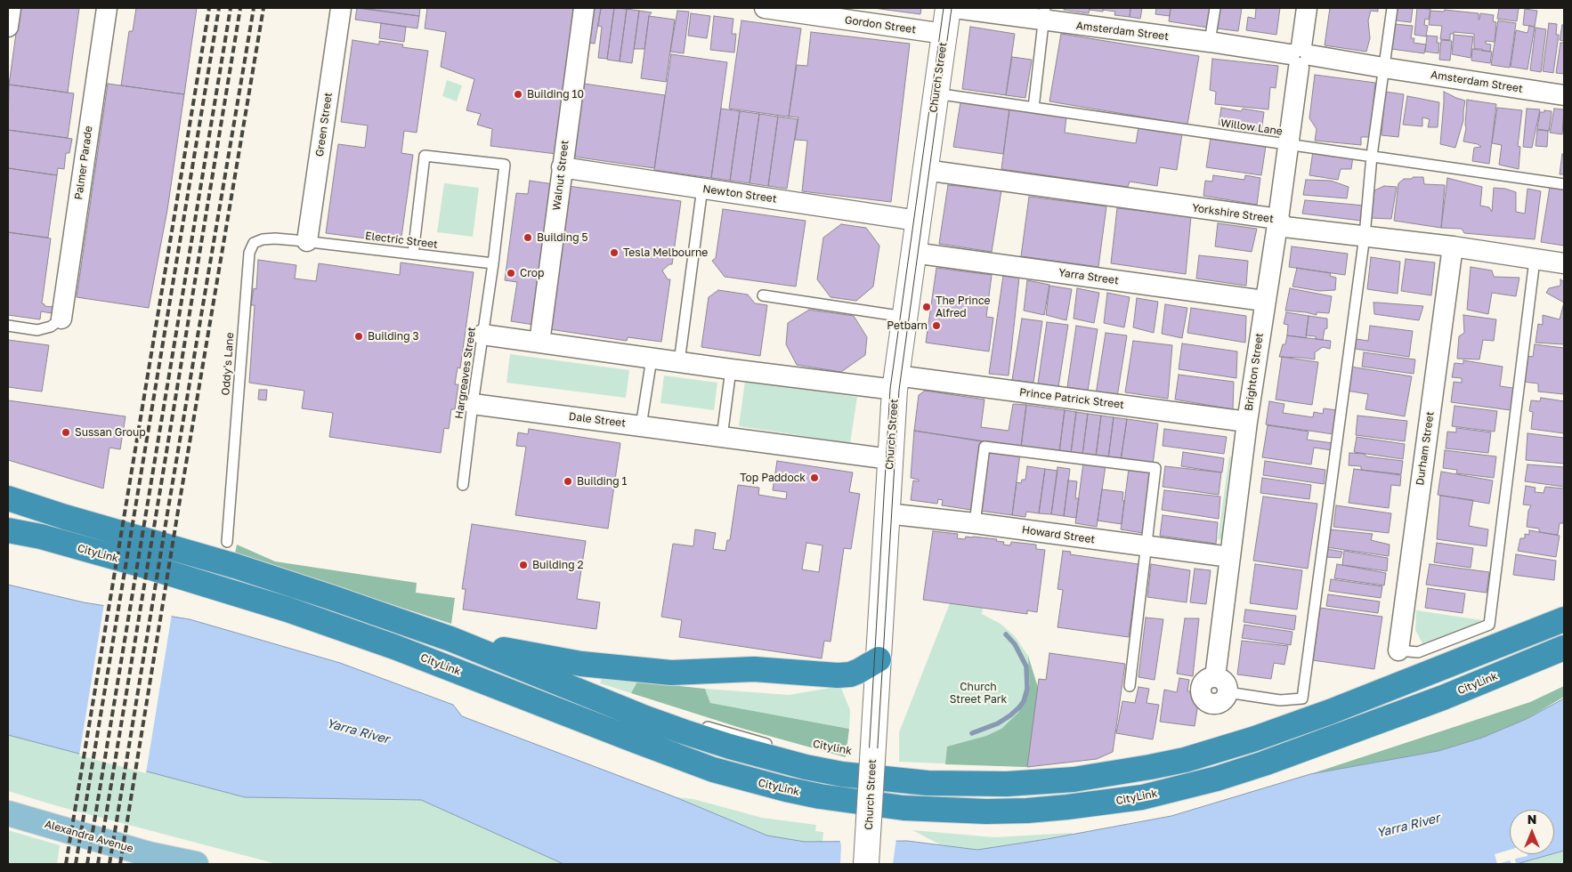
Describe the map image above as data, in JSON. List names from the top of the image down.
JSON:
{
  "streets": {
    "highway": ["CityLink"],
    "main road": ["Church Street", "Alexandra Avenue"],
    "street": [
      "Gordon Street",
      "Amsterdam Street",
      "Green Street",
      "Palmer Parade",
      "Walnut Street",
      "Newton Street",
      "Yorkshire Street",
      "Yarra Street",
      "Brighton Street",
      "Prince Patrick Street",
      "Dale Street",
      "Durham Street",
      "Howard Street"
    ],
    "lane": [
      "Willow Lane",
      "Electric Street",
      "Oddy's Lane",
      "Hargreaves Street"
    ]
  },
  "crossings": [
    ["Gordon Street", "Church Street"],
    ["Amsterdam Street", "Brighton Street"],
    ["Church Street", "Willow Lane"],
    ["Church Street", "Newton Street"],
    ["Church Street", "Yorkshire Street"],
    ["Church Street", "Yarra Street"],
    ["Church Street", "Prince Patrick Street"],
    ["Church Street", "Dale Street"],
    ["Church Street", "Howard Street"],
    ["Green Street", "Electric Street"],
    ["Green Street", "Oddy's Lane"],
    ["Willow Lane", "Brighton Street"],
    ["Walnut Street", "Newton Street"],
    ["Yorkshire Street", "Brighton Street"],
    ["Yorkshire Street", "Durham Street"],
    ["Electric Street", "Oddy's Lane"],
    ["Electric Street", "Hargreaves Street"],
    ["Yarra Street", "Brighton Street"],
    ["Brighton Street", "Prince Patrick Street"],
    ["Brighton Street", "Howard Street"],
    ["Hargreaves Street", "Dale Street"]
  ],
  "water": ["Yarra River"],
  "parks": ["Church Street Park"],
  "places": [
    "Building 10",
    "Building 5",
    "Tesla Melbourne",
    "Crop",
    "The Prince Alfred",
    "Petbarn",
    "Building 3",
    "Sussan Group",
    "Top Paddock",
    "Building 1",
    "Building 2"
  ],
  "north": "top"
}
